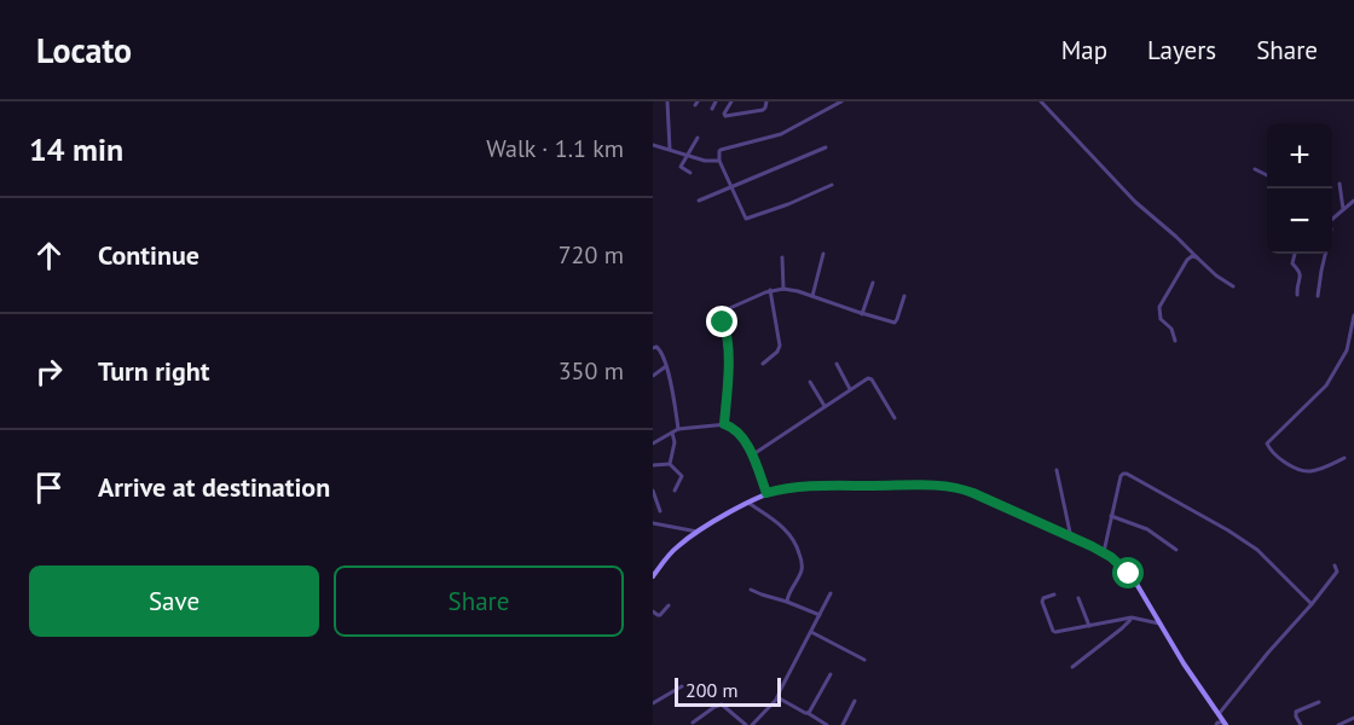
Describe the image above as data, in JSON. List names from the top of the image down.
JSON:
{
  "scale_bar": "200 m",
  "page": {
    "header": "Locato",
    "nav": ["Map", "Layers", "Share"],
    "heading": ["14 min", "Walk · 1.1 km"],
    "map_buttons": ["+", "−"],
    "list": [
      ["Continue", "720 m"],
      ["Turn right", "350 m"],
      "Arrive at destination"
    ],
    "buttons": ["Save", "Share"],
    "scale": "200 m"
  }
}
